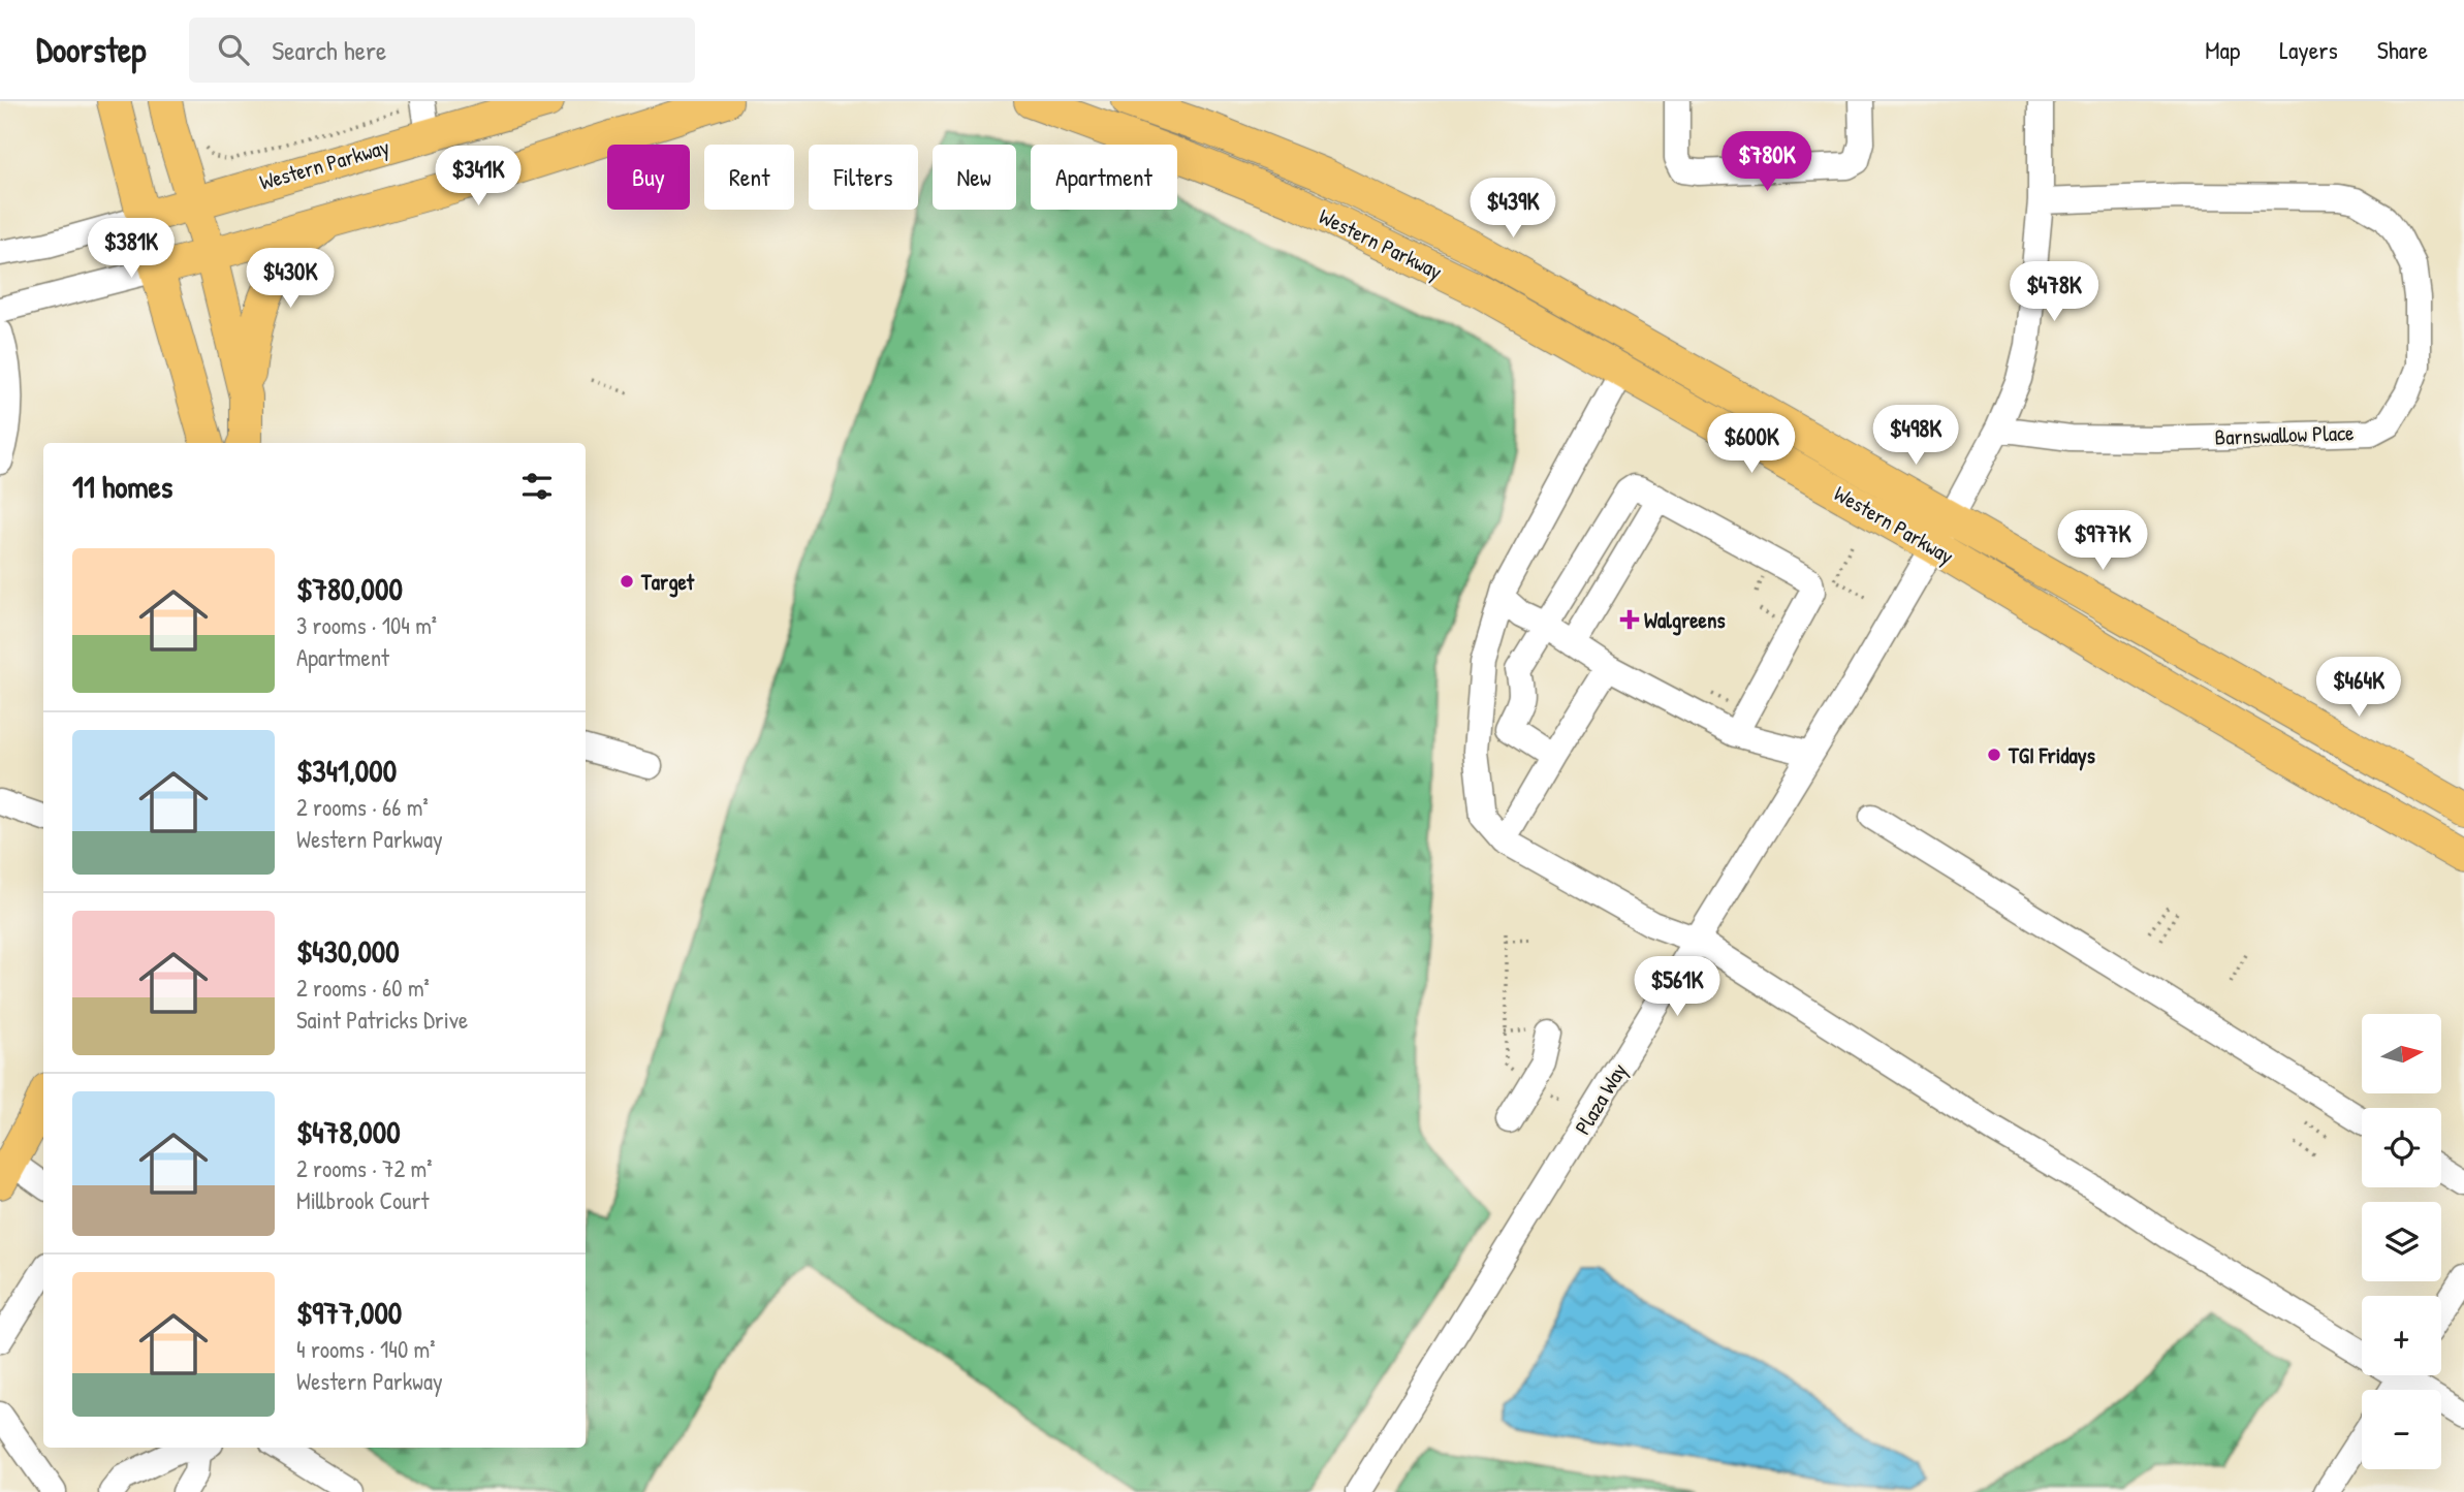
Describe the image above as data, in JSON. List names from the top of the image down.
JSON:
{
  "streets": {
    "main road": ["Western Parkway"],
    "street": ["Barnswallow Place", "Plaza Way"]
  },
  "crossings": [
    ["Western Parkway", "Plaza Way"],
    ["Barnswallow Place", "Plaza Way"]
  ],
  "places": {
    "other": ["Target", "TGI Fridays"],
    "health": ["Walgreens"]
  },
  "north": "right",
  "page": {
    "header": "Doorstep",
    "search": "Search here",
    "nav": ["Map", "Layers", "Share"],
    "price": [
      "$780K",
      "$341K",
      "$439K",
      "$381K",
      "$430K",
      "$478K",
      "$498K",
      "$600K",
      "$977K",
      "$464K",
      "$561K"
    ],
    "chip": [
      "Buy",
      "Rent",
      "Filters",
      "New",
      "Apartment"
    ],
    "heading": "11 homes",
    "list": [
      {
        "name": "$780,000",
        "note": "3 rooms · 104 m² · Apartment"
      },
      {
        "name": "$341,000",
        "note": "2 rooms · 66 m² · Western Parkway"
      },
      {
        "name": "$430,000",
        "note": "2 rooms · 60 m² · Saint Patricks Drive"
      },
      {
        "name": "$478,000",
        "note": "2 rooms · 72 m² · Millbrook Court"
      },
      {
        "name": "$977,000",
        "note": "4 rooms · 140 m² · Western Parkway"
      }
    ],
    "map_buttons": ["+", "−"]
  }
}
